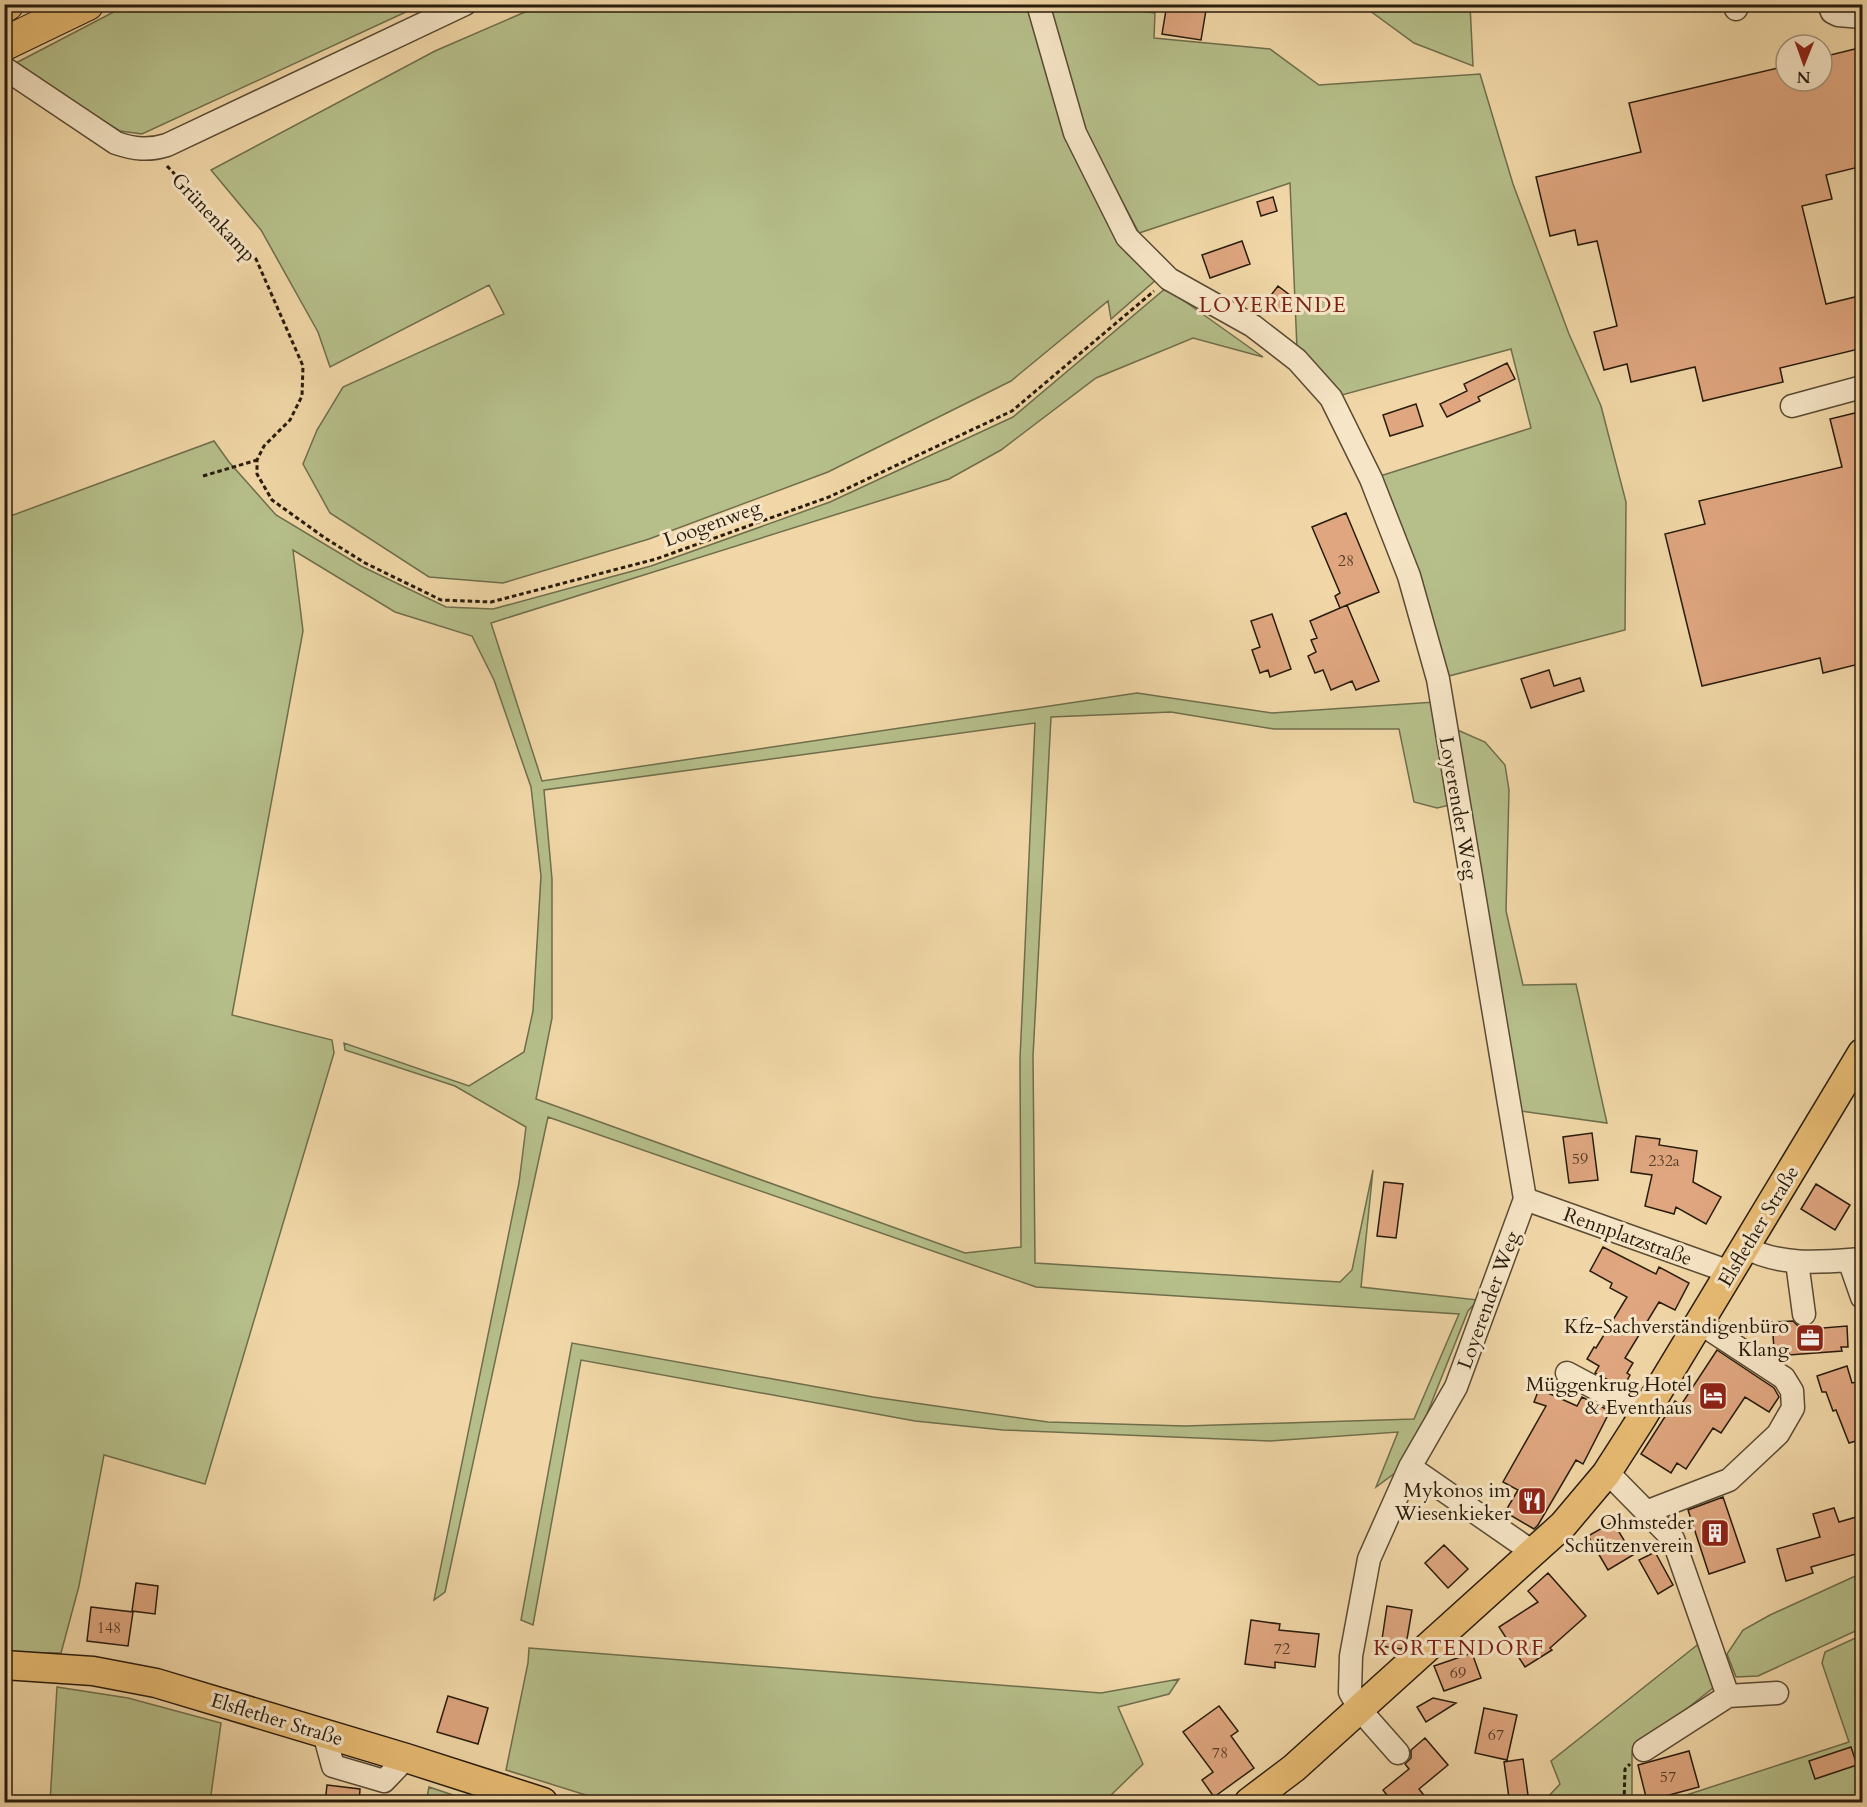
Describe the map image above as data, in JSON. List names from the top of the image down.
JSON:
{
  "streets": {
    "main road": ["Elsflether Straße"],
    "street": ["Grünenkamp", "Loyerender Weg", "Rennplatzstraße"],
    "path": ["Loogenweg"]
  },
  "crossings": [
    ["Grünenkamp", "Loogenweg"],
    ["Loogenweg", "Loyerender Weg"],
    ["Loyerender Weg", "Elsflether Straße"],
    ["Loyerender Weg", "Rennplatzstraße"],
    ["Elsflether Straße", "Rennplatzstraße"]
  ],
  "districts": ["LOYERENDE", "KORTENDORF"],
  "places": {
    "office": ["Kfz-Sachverständigenbüro Klang"],
    "hotel": ["Müggenkrug Hotel & Eventhaus"],
    "restaurant": ["Mykonos im Wiesenkieker"],
    "building": ["Ohmsteder Schützenverein"]
  },
  "house_numbers": [
    "28",
    "59",
    "232a",
    "148",
    "72",
    "69",
    "67",
    "78",
    "57"
  ],
  "north": "bottom"
}
